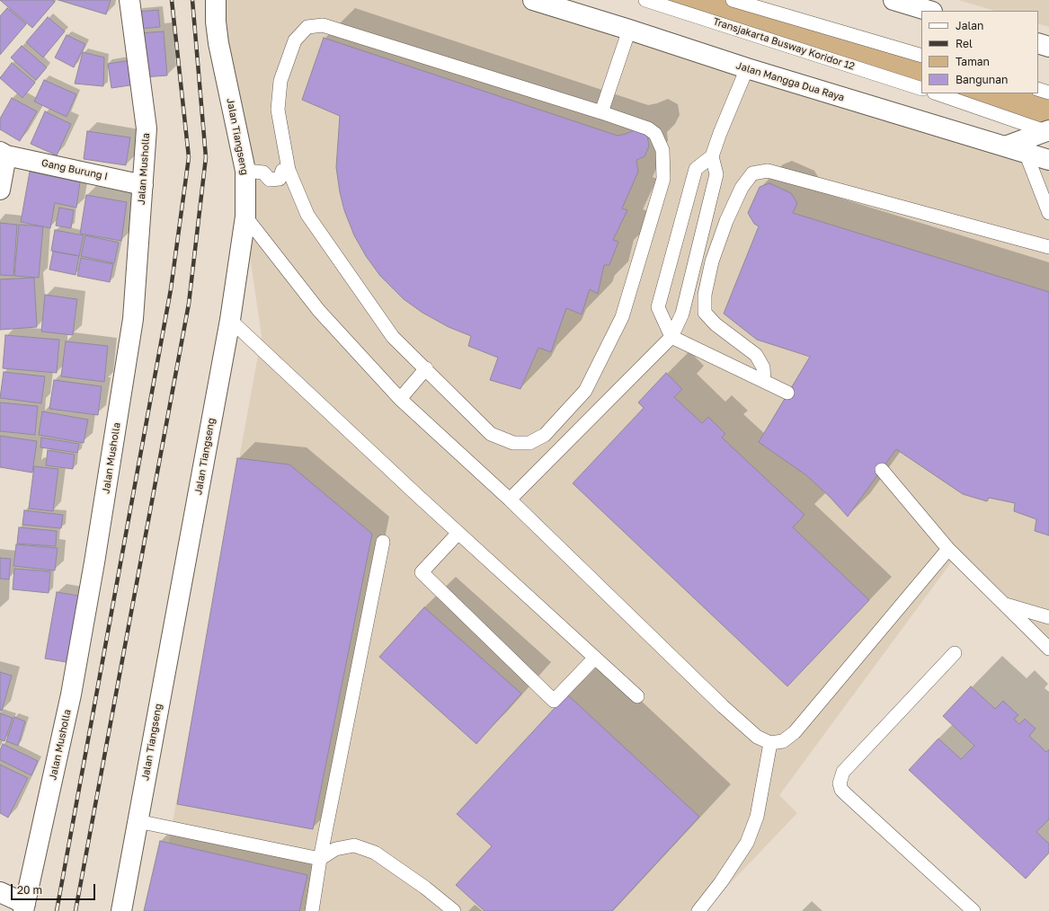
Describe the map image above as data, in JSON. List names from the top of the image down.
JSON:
{
  "streets": {
    "street": [
      "Jalan Mangga Dua Raya",
      "Jalan Tiangseng",
      "Jalan Musholla",
      "Gang Burung I"
    ],
    "lane": ["Transjakarta Busway Koridor 12"]
  },
  "crossings": [
    ["Jalan Musholla", "Gang Burung I"]
  ],
  "legend": [
    "Jalan",
    "Rel",
    "Taman",
    "Bangunan"
  ],
  "scale_bar": "20 m"
}
